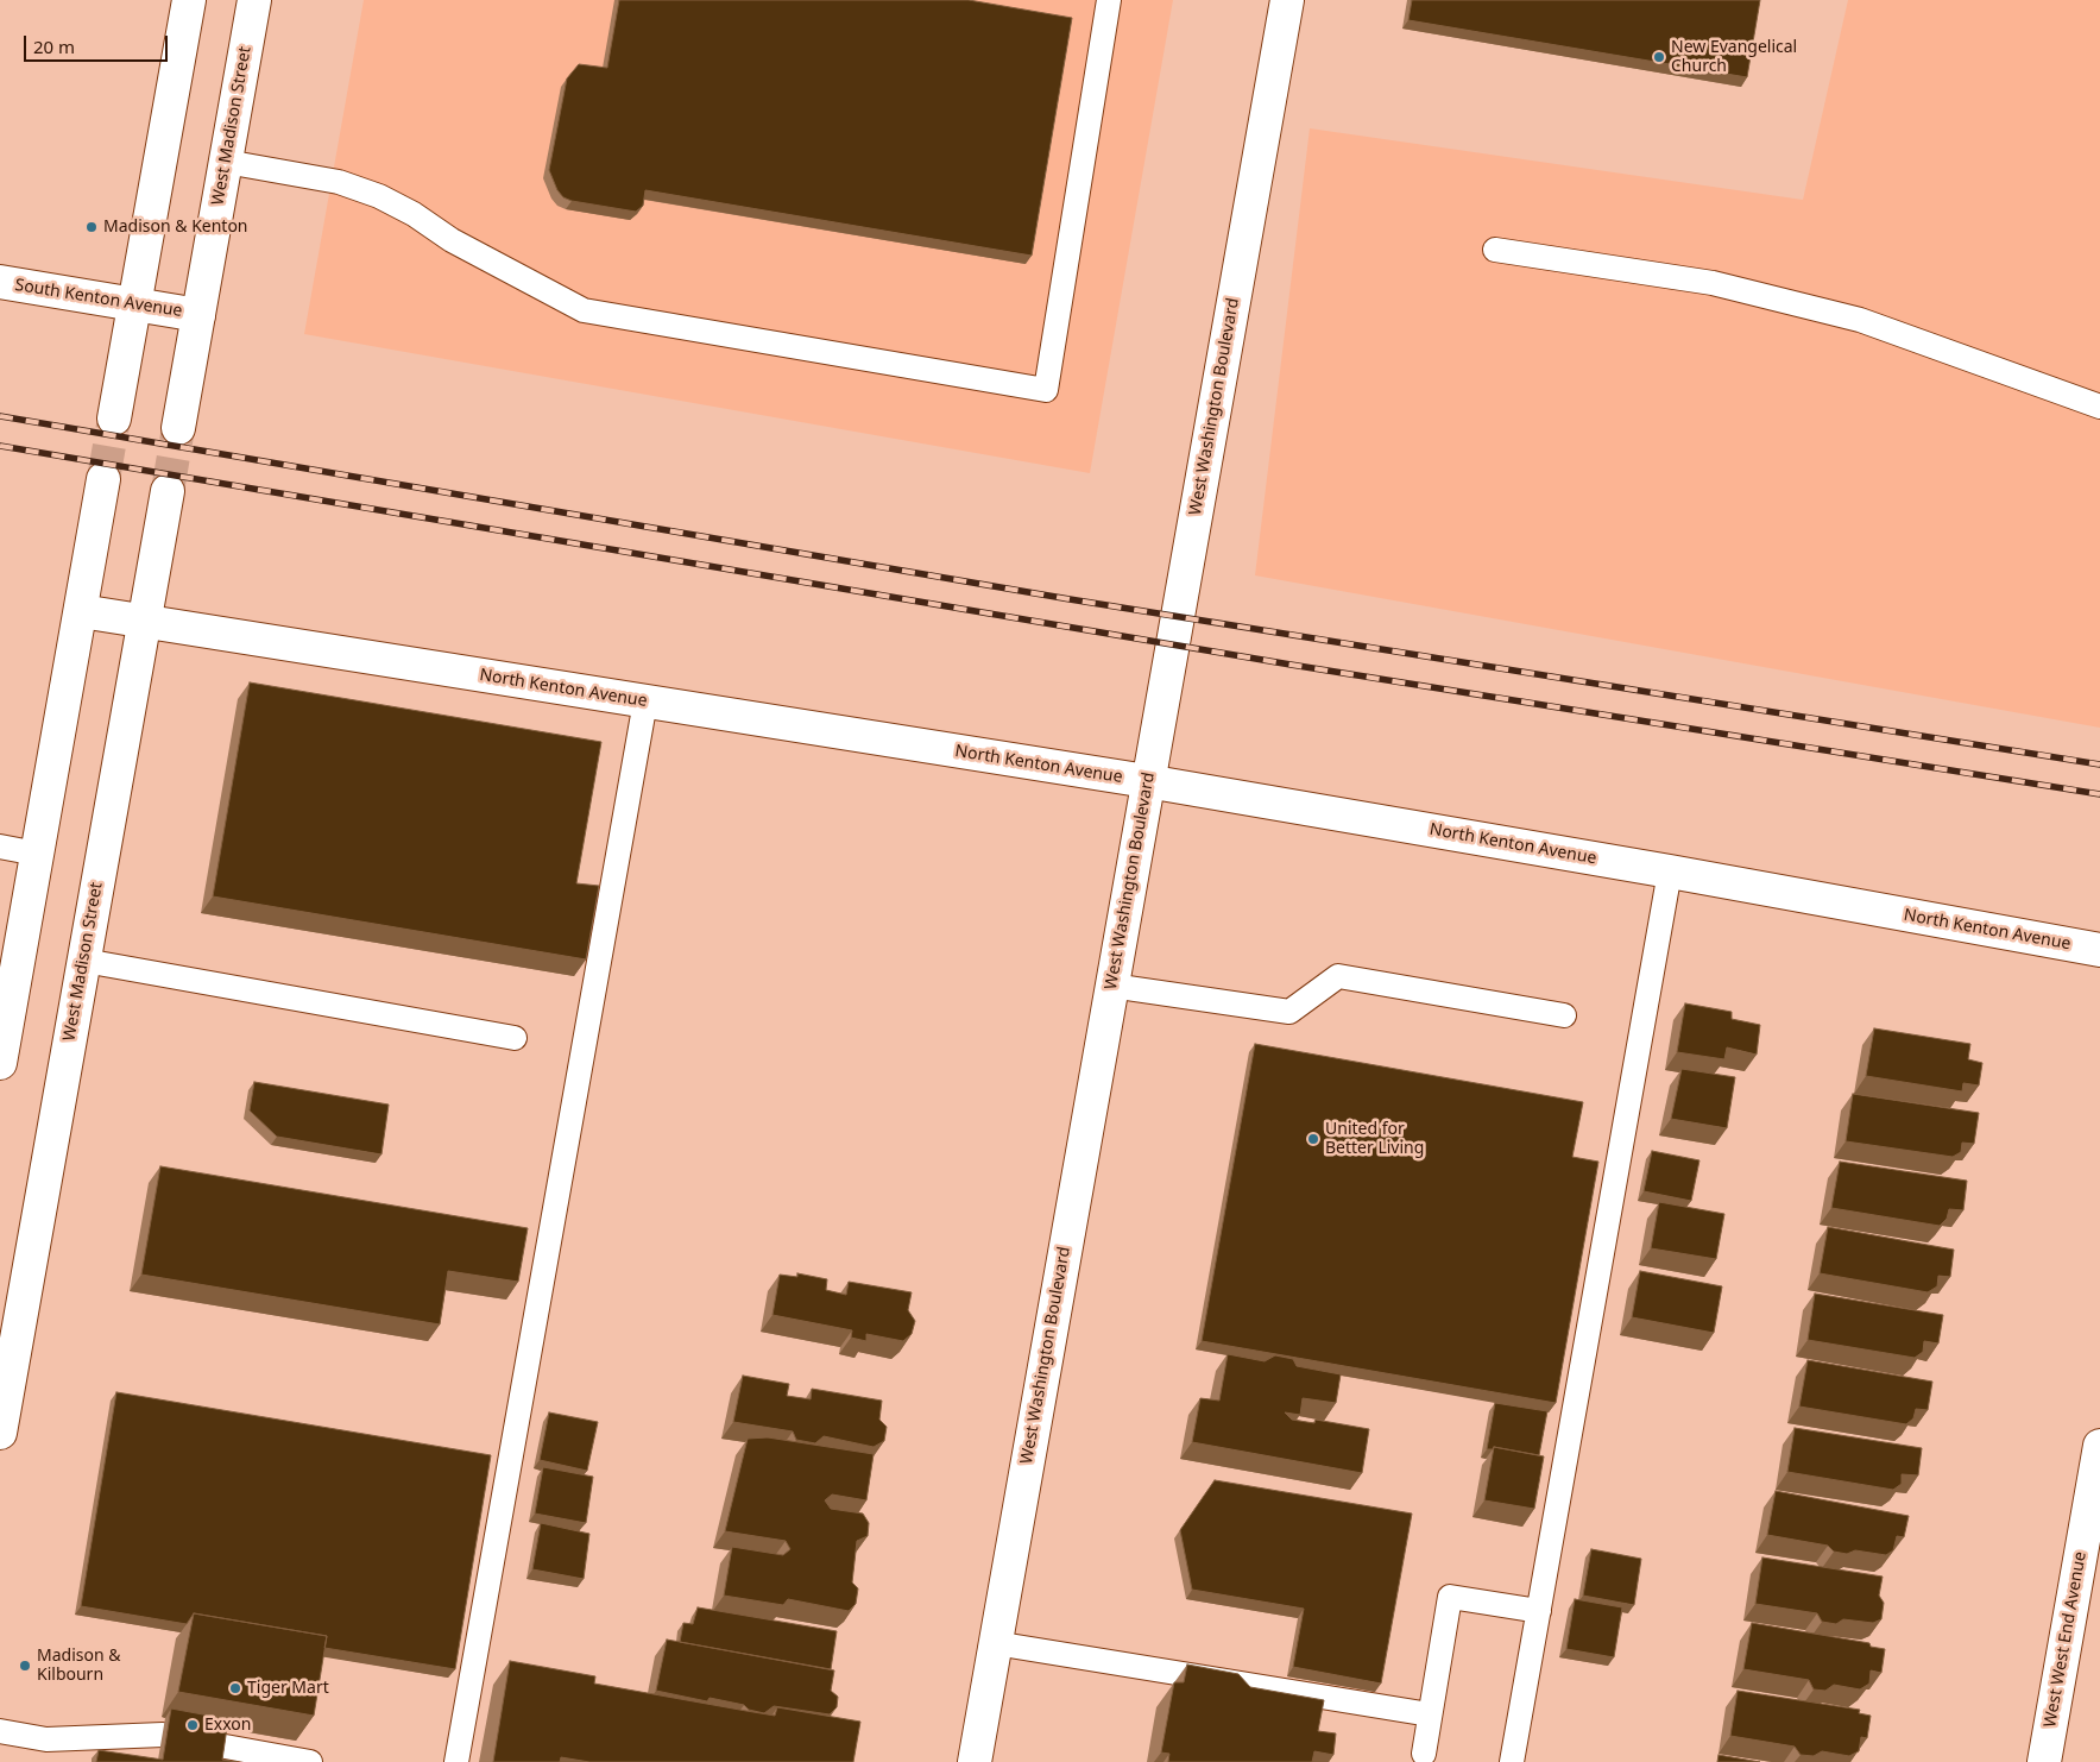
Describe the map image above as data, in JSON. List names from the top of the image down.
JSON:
{
  "streets": {
    "street": [
      "West Madison Street",
      "South Kenton Avenue",
      "West Washington Boulevard",
      "North Kenton Avenue",
      "West West End Avenue"
    ]
  },
  "crossings": [
    ["West Madison Street", "South Kenton Avenue"],
    ["West Madison Street", "North Kenton Avenue"],
    ["West Washington Boulevard", "North Kenton Avenue"]
  ],
  "places": [
    "New Evangelical Church",
    "Madison & Kenton",
    "United for Better Living",
    "Madison & Kilbourn",
    "Tiger Mart",
    "Exxon"
  ],
  "scale_bar": "20 m"
}
